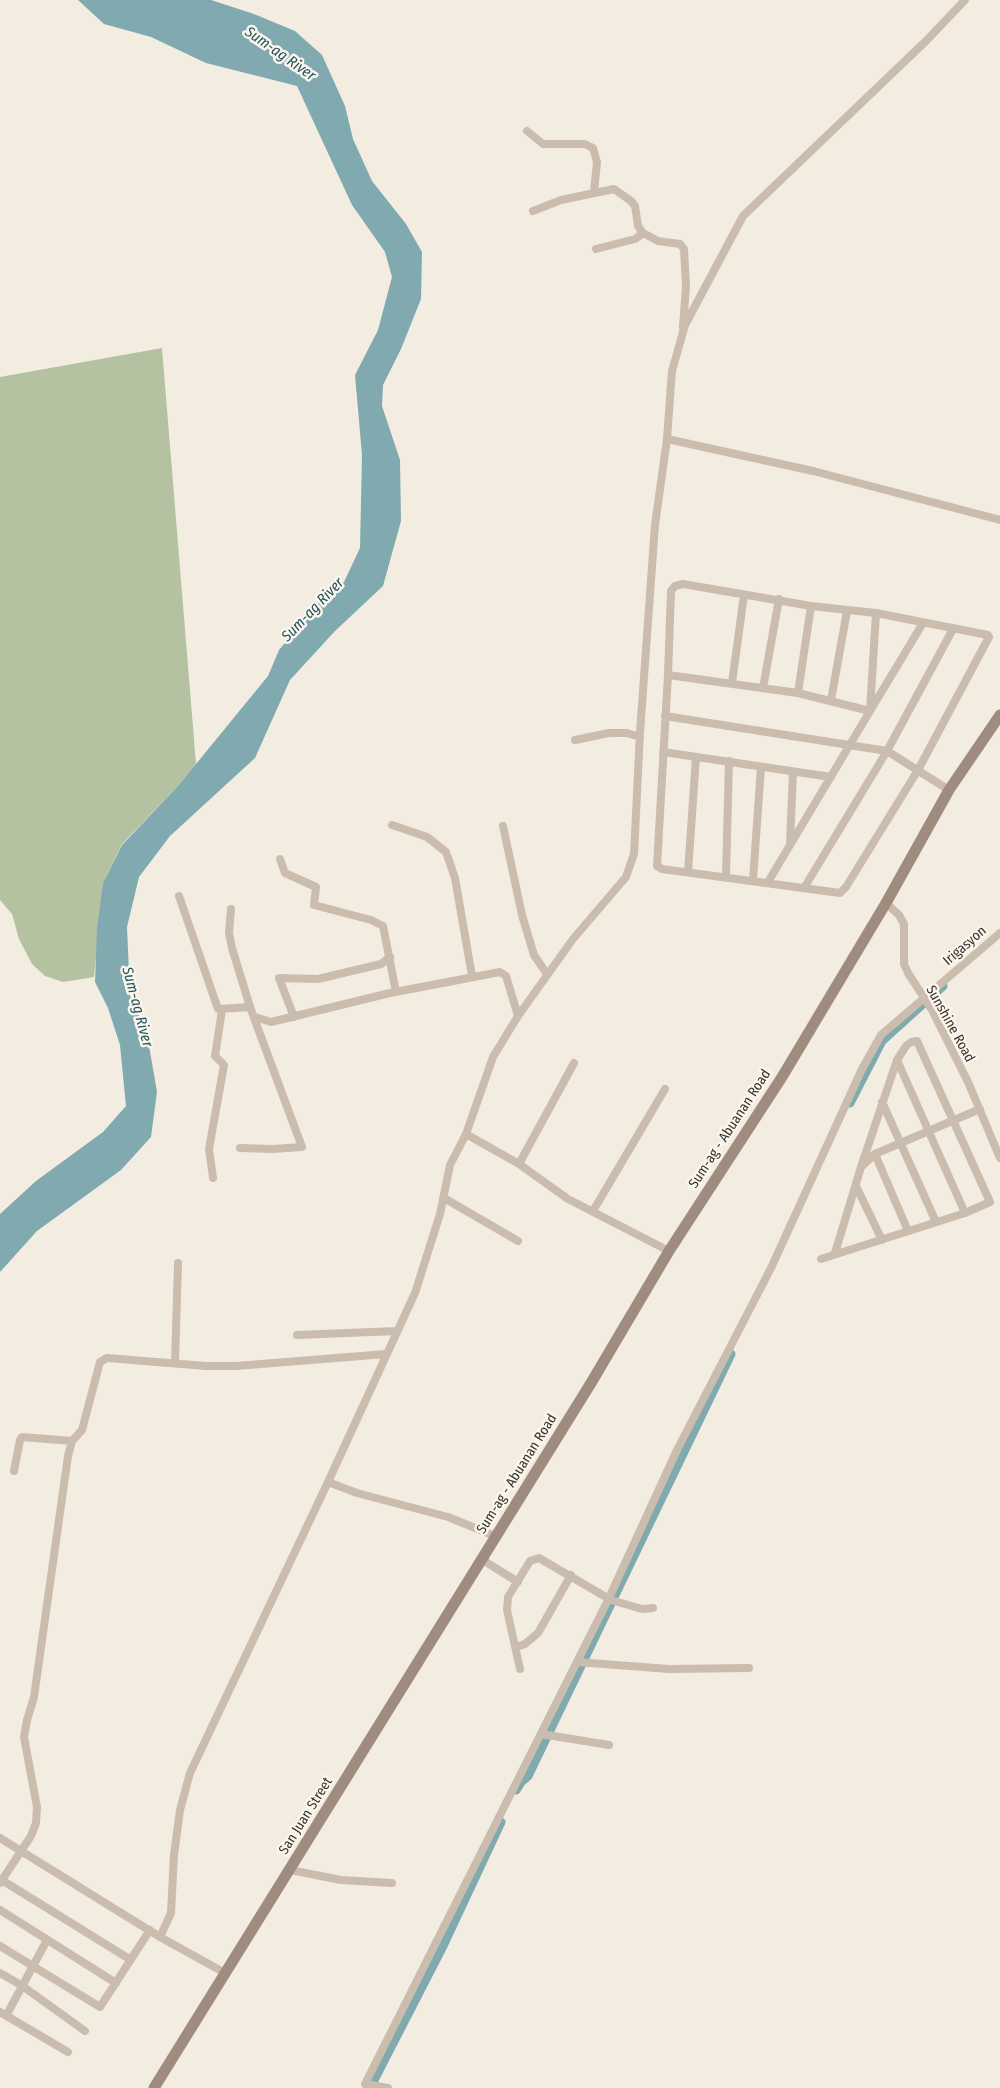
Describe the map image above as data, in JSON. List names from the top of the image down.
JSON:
{
  "streets": {
    "main road": ["Sum-ag - Abuanan Road", "San Juan Street"],
    "street": ["Irigasyon", "Sunshine Road"]
  },
  "crossings": [
    ["Irigasyon", "Sunshine Road"],
    ["Sunshine Road", "Sum-ag - Abuanan Road"],
    ["Sum-ag - Abuanan Road", "San Juan Street"]
  ],
  "water": ["Sum-ag River"]
}
